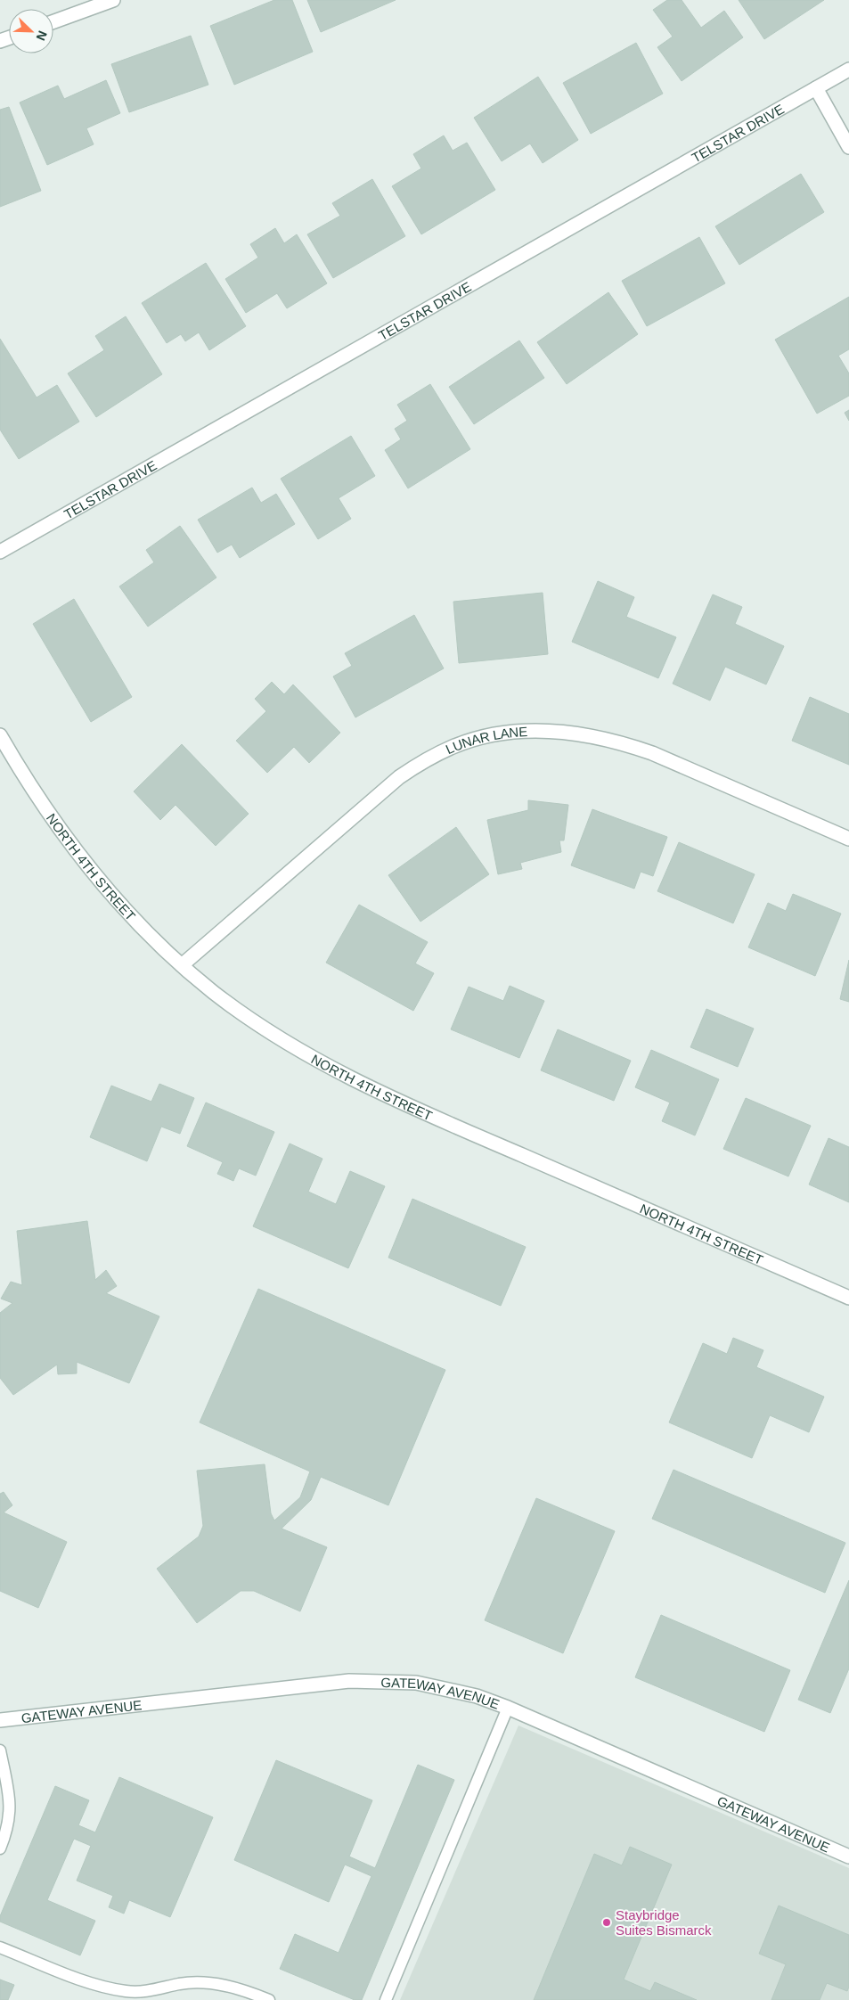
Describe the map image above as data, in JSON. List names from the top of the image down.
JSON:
{
  "streets": {
    "street": [
      "TELSTAR DRIVE",
      "LUNAR LANE",
      "NORTH 4TH STREET",
      "GATEWAY AVENUE"
    ]
  },
  "crossings": [
    ["LUNAR LANE", "NORTH 4TH STREET"]
  ],
  "places": ["Staybridge Suites Bismarck"],
  "north": "bottom right"
}
